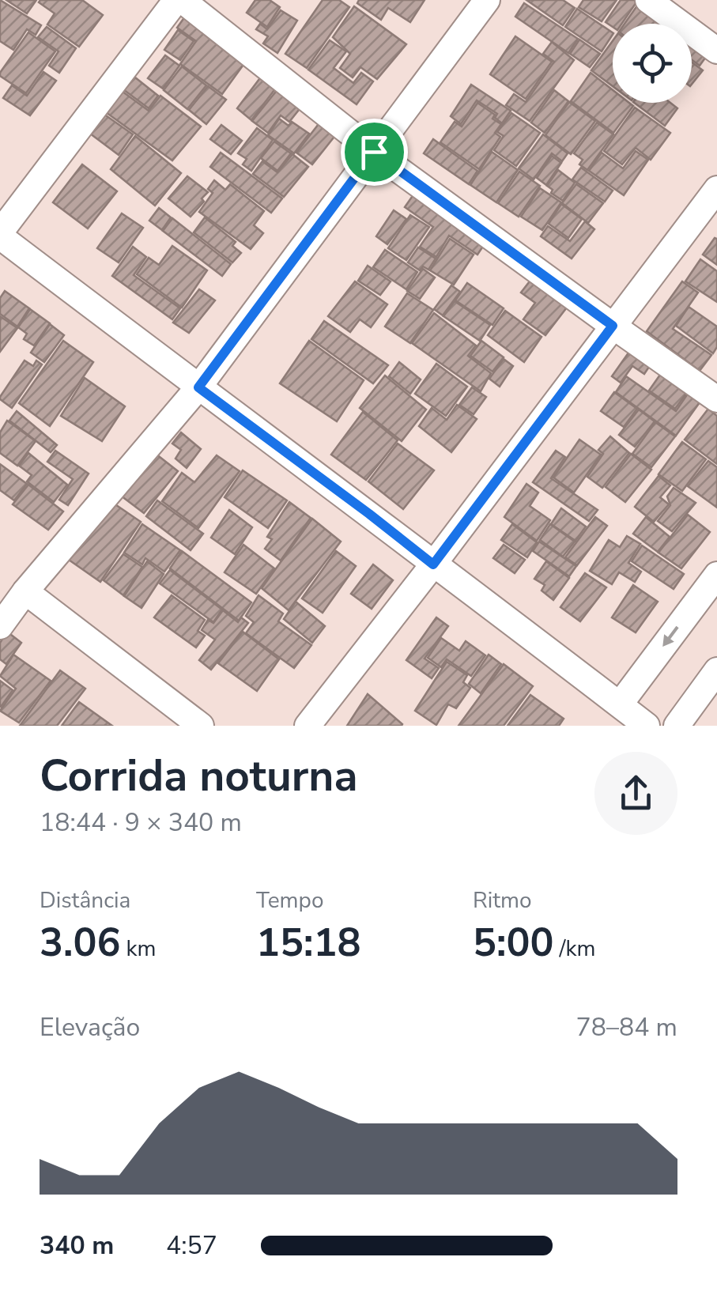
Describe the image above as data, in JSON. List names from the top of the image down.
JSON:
{
  "page": {
    "heading": ["Corrida noturna", "18:44 · 9 × 340 m"],
    "stats": [
      ["Distância", "3.06 km"],
      ["Tempo", "15:18"],
      ["Ritmo", "5:00 /km"]
    ],
    "chart": ["Elevação", "78–84 m"],
    "list": [
      {
        "name": "340 m",
        "note": "4:57"
      }
    ]
  }
}
